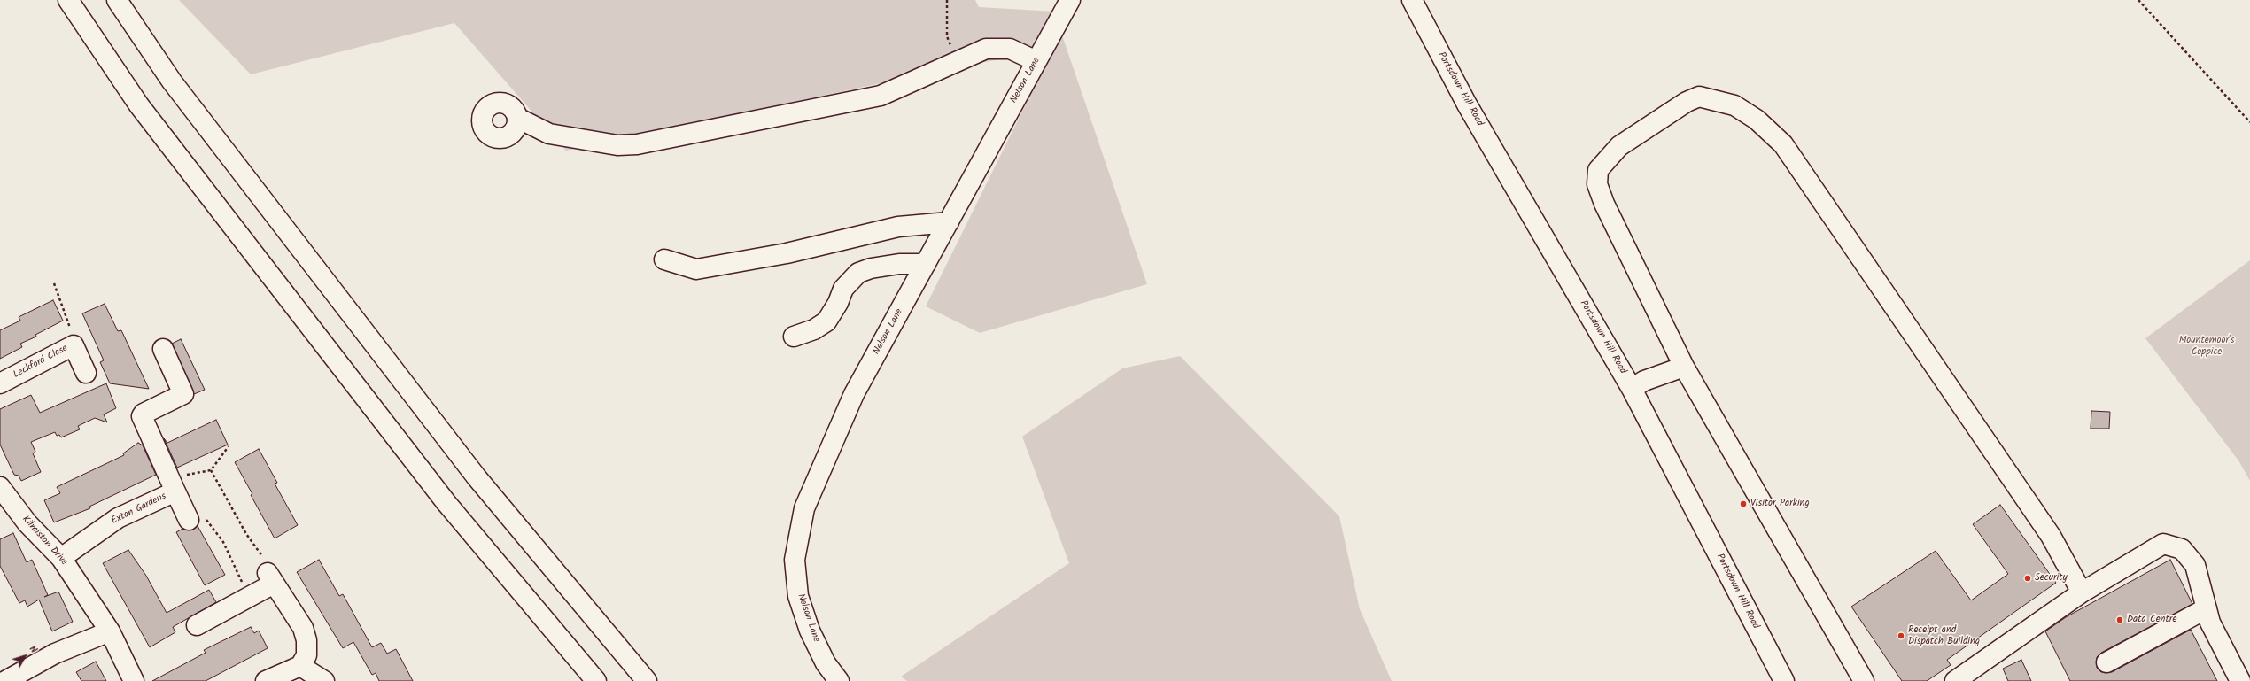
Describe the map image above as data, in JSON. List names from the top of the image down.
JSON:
{
  "streets": {
    "main road": [
      "Nelson Lane",
      "Portsdown Hill Road",
      "Leckford Close",
      "Exton Gardens",
      "Kilmiston Drive"
    ]
  },
  "crossings": [
    ["Exton Gardens", "Kilmiston Drive"]
  ],
  "parks": ["Mountemoor's Coppice"],
  "places": [
    "Visitor Parking",
    "Security",
    "Data Centre",
    "Receipt and Dispatch Building"
  ],
  "north": "top right"
}
